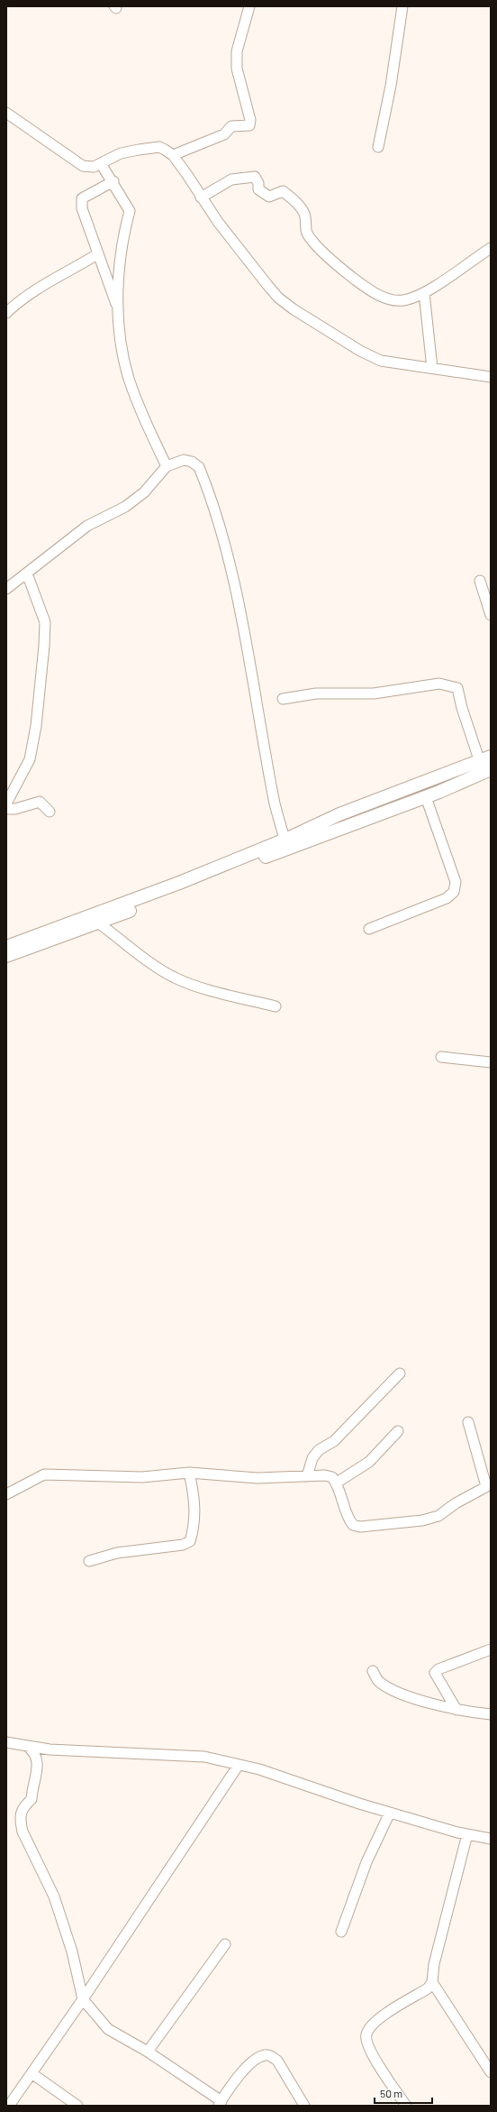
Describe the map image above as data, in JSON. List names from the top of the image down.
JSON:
{
  "scale_bar": "50 m"
}
